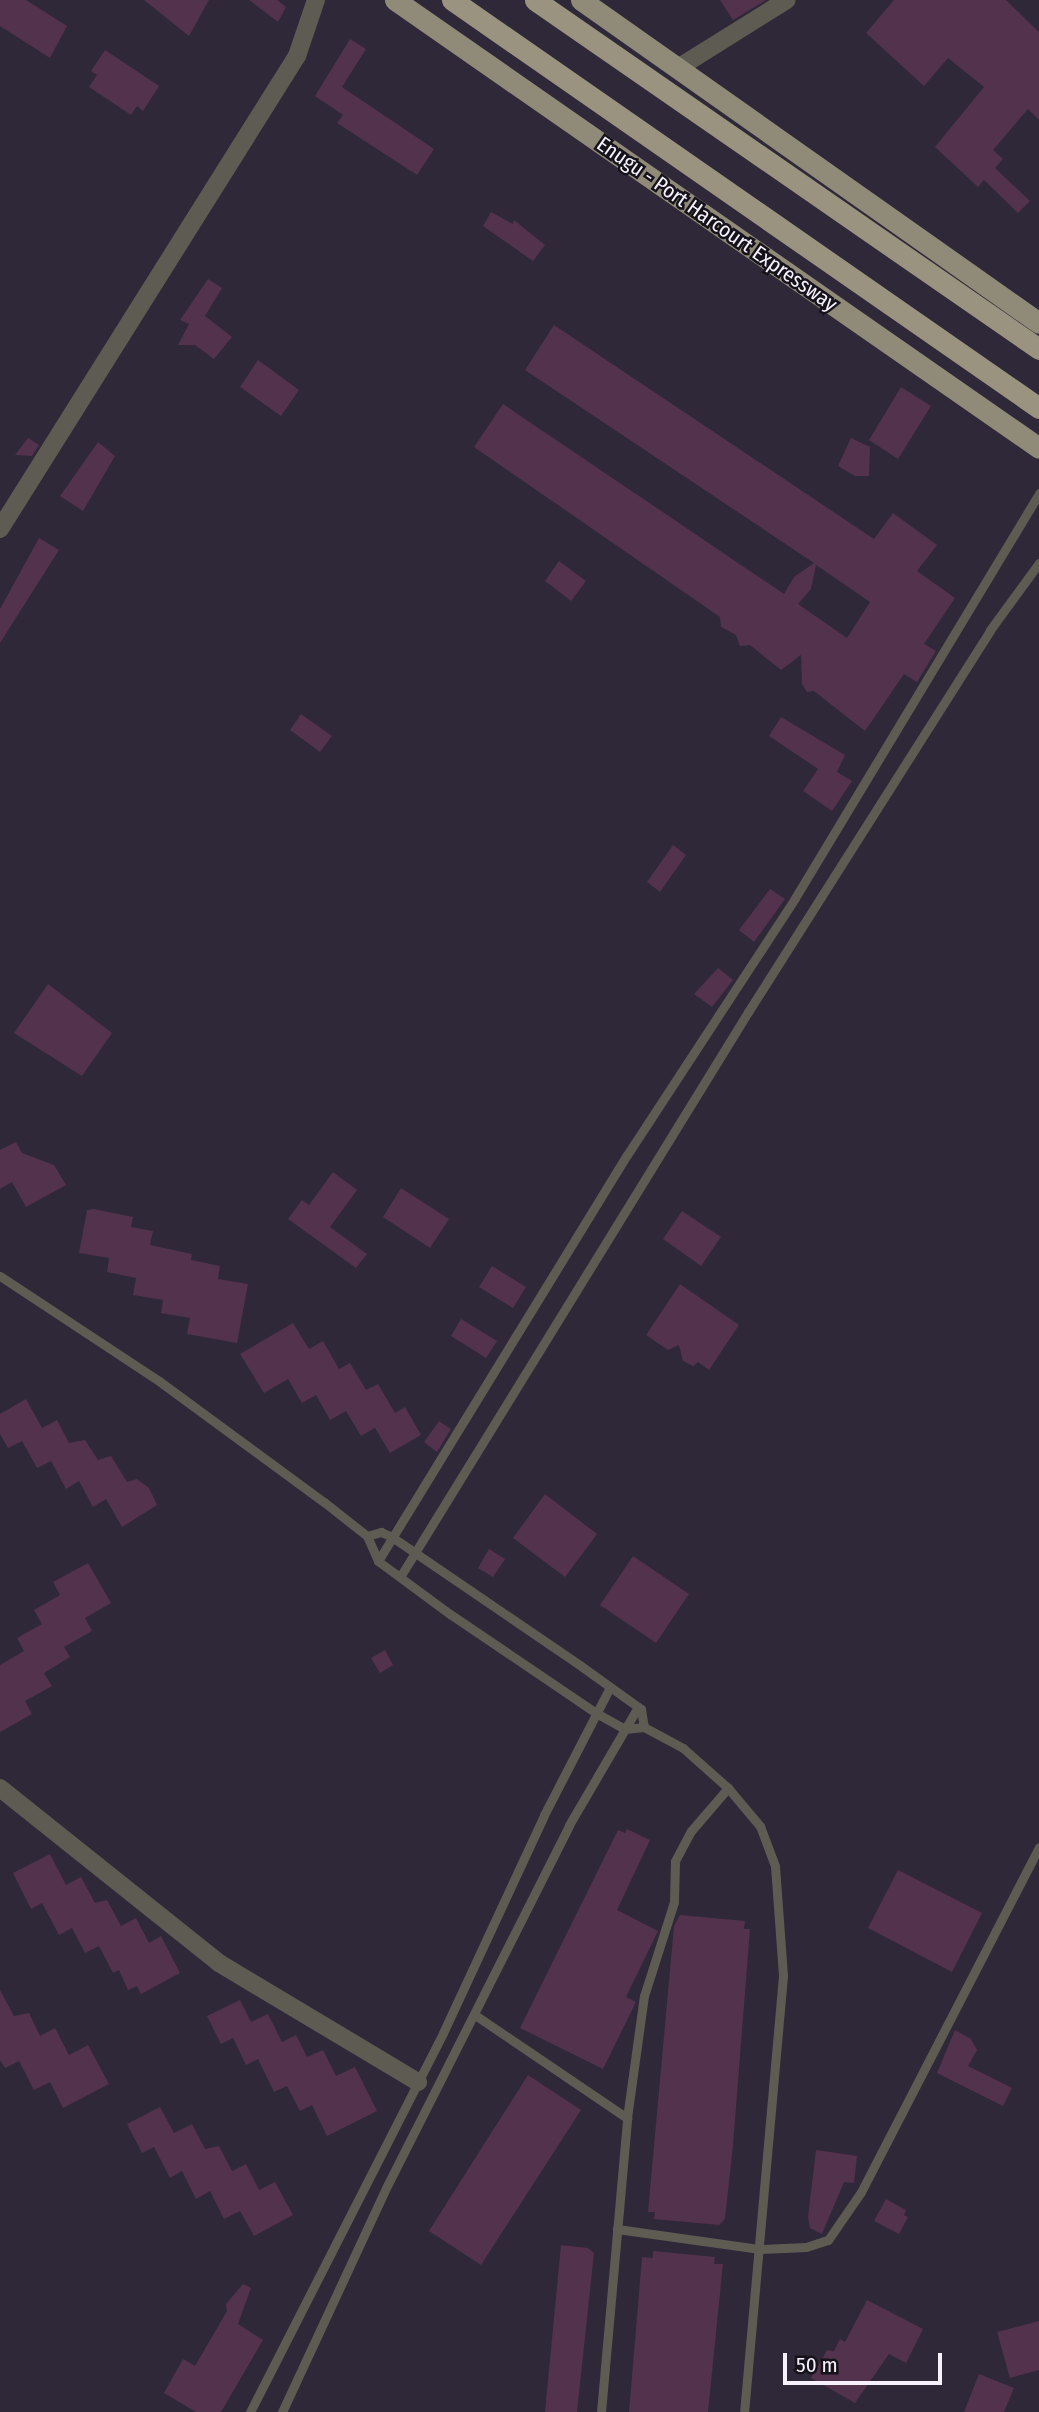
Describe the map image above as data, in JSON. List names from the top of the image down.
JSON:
{
  "streets": {
    "highway": ["Enugu - Port Harcourt Expressway"]
  },
  "scale_bar": "50 m"
}
